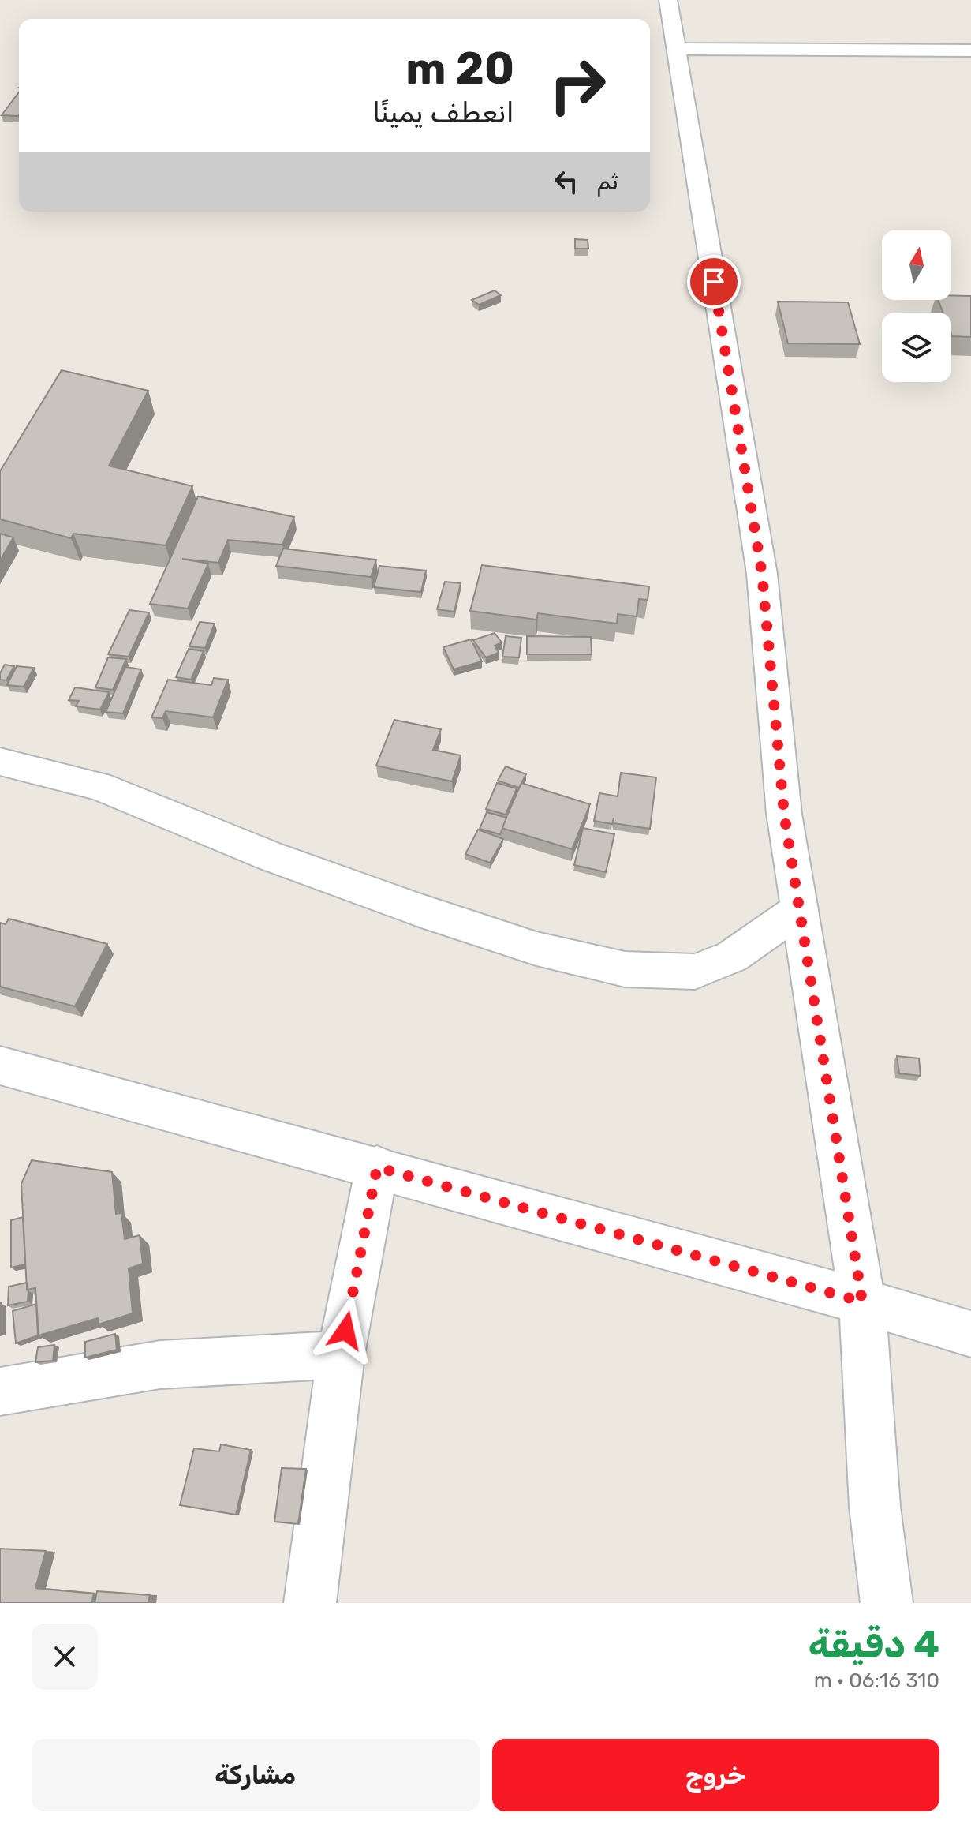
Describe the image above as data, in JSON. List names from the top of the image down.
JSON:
{
  "north": "top",
  "page": {
    "turn": ["20 m", "انعطف يمينًا"],
    "then": "ثم",
    "heading": ["4 دقيقة", "310 m · 06:16"],
    "buttons": ["خروج", "مشاركة"]
  }
}
